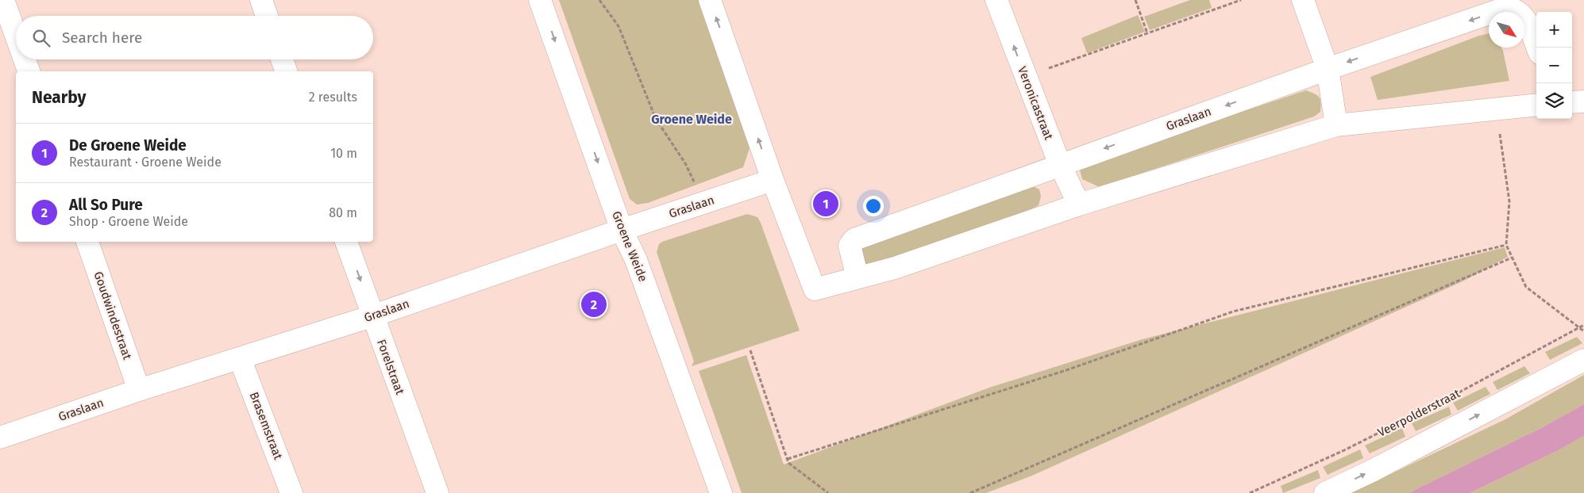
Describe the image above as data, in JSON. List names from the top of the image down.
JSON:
{
  "streets": {
    "street": [
      "Veronicastraat",
      "Graslaan",
      "Groene Weide",
      "Goudwindestraat",
      "Forelstraat",
      "Brasemstraat"
    ],
    "path": ["Veerpolderstraat"]
  },
  "crossings": [
    ["Veronicastraat", "Graslaan"],
    ["Graslaan", "Groene Weide"],
    ["Graslaan", "Goudwindestraat"],
    ["Graslaan", "Forelstraat"],
    ["Graslaan", "Brasemstraat"]
  ],
  "one_way": ["Veronicastraat"],
  "districts": ["Groene Weide"],
  "north": "bottom right",
  "page": {
    "map_buttons": ["+", "−"],
    "search": "Search here",
    "heading": ["Nearby", "2 results"],
    "list": [
      {
        "mark": "1",
        "name": "De Groene Weide",
        "note": "Restaurant · Groene Weide",
        "value": "10 m"
      },
      {
        "mark": "2",
        "name": "All So Pure",
        "note": "Shop · Groene Weide",
        "value": "80 m"
      }
    ],
    "pins": ["1", "2"]
  }
}
